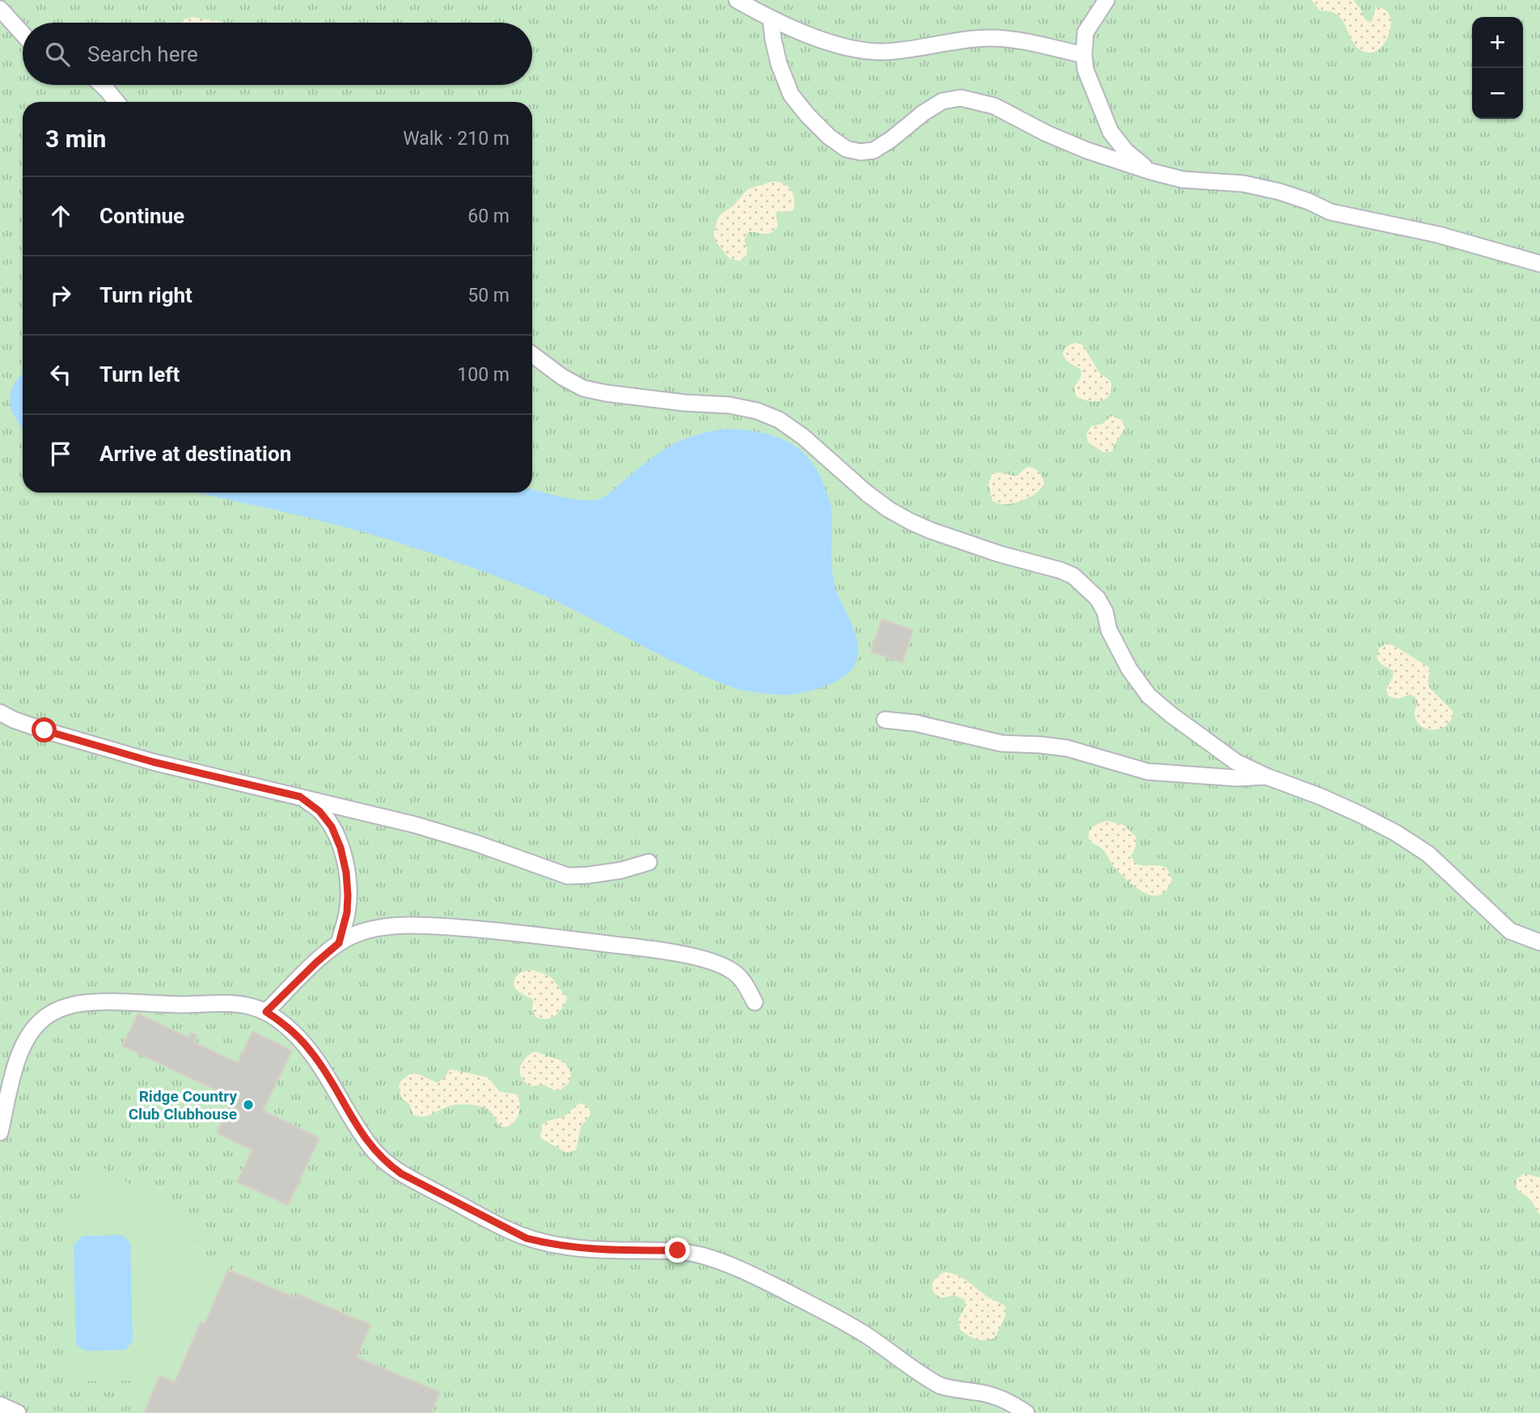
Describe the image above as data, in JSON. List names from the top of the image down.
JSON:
{
  "places": ["Ridge Country Club Clubhouse"],
  "page": {
    "map_buttons": ["+", "−"],
    "search": "Search here",
    "heading": ["3 min", "Walk · 210 m"],
    "list": [
      ["Continue", "60 m"],
      ["Turn right", "50 m"],
      ["Turn left", "100 m"],
      "Arrive at destination"
    ]
  }
}
